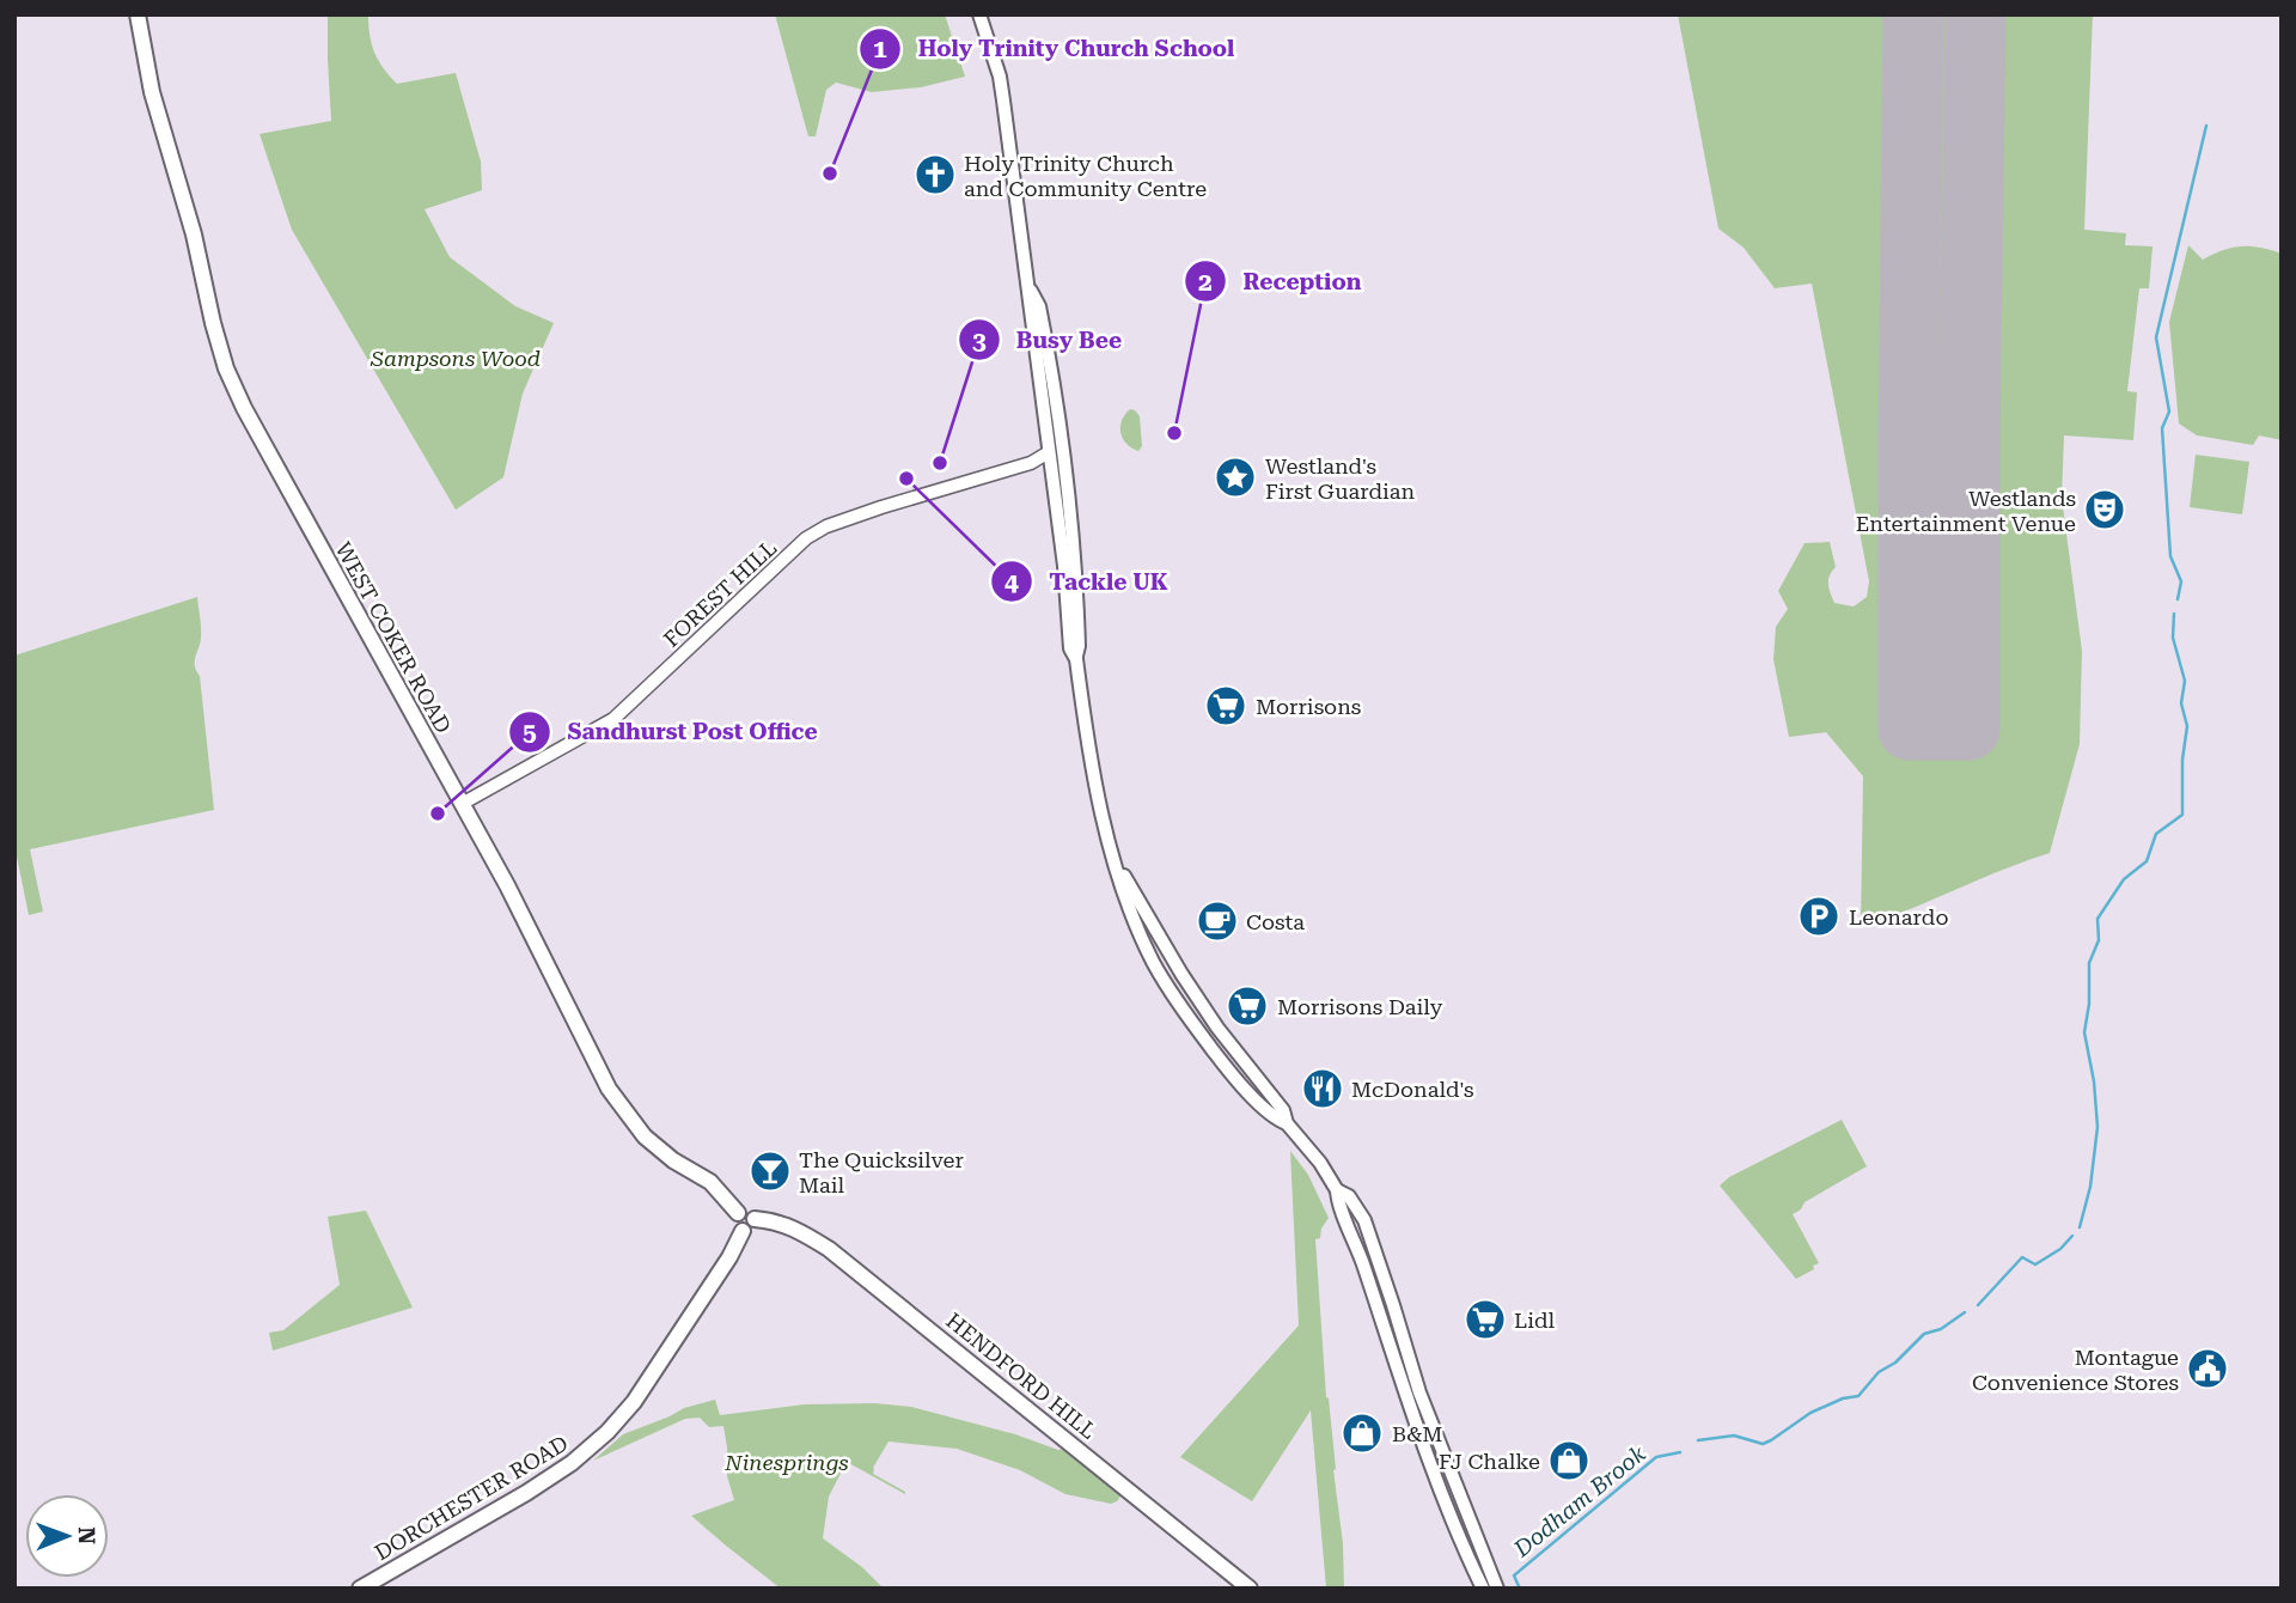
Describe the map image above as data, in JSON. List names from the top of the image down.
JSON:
{
  "streets": {
    "highway": ["WEST COKER ROAD", "HENDFORD HILL", "DORCHESTER ROAD"],
    "street": ["FOREST HILL"]
  },
  "crossings": [
    ["FOREST HILL", "WEST COKER ROAD"],
    ["WEST COKER ROAD", "HENDFORD HILL"],
    ["WEST COKER ROAD", "DORCHESTER ROAD"],
    ["HENDFORD HILL", "DORCHESTER ROAD"]
  ],
  "water": ["Dodham Brook"],
  "parks": ["Sampsons Wood", "Ninesprings"],
  "places": {
    "other": [
      "Holy Trinity Church School",
      "Reception",
      "Busy Bee",
      "Tackle UK",
      "Sandhurst Post Office"
    ],
    "church": ["Holy Trinity Church and Community Centre"],
    "place": ["Westland's First Guardian"],
    "theatre": ["Westlands Entertainment Venue"],
    "supermarket": ["Morrisons", "Morrisons Daily", "Lidl"],
    "parking": ["Leonardo"],
    "cafe": ["Costa"],
    "restaurant": ["McDonald's"],
    "bar": ["The Quicksilver Mail"],
    "public building": ["Montague Convenience Stores"],
    "shop": ["B&M", "FJ Chalke"]
  },
  "north": "right"
}
